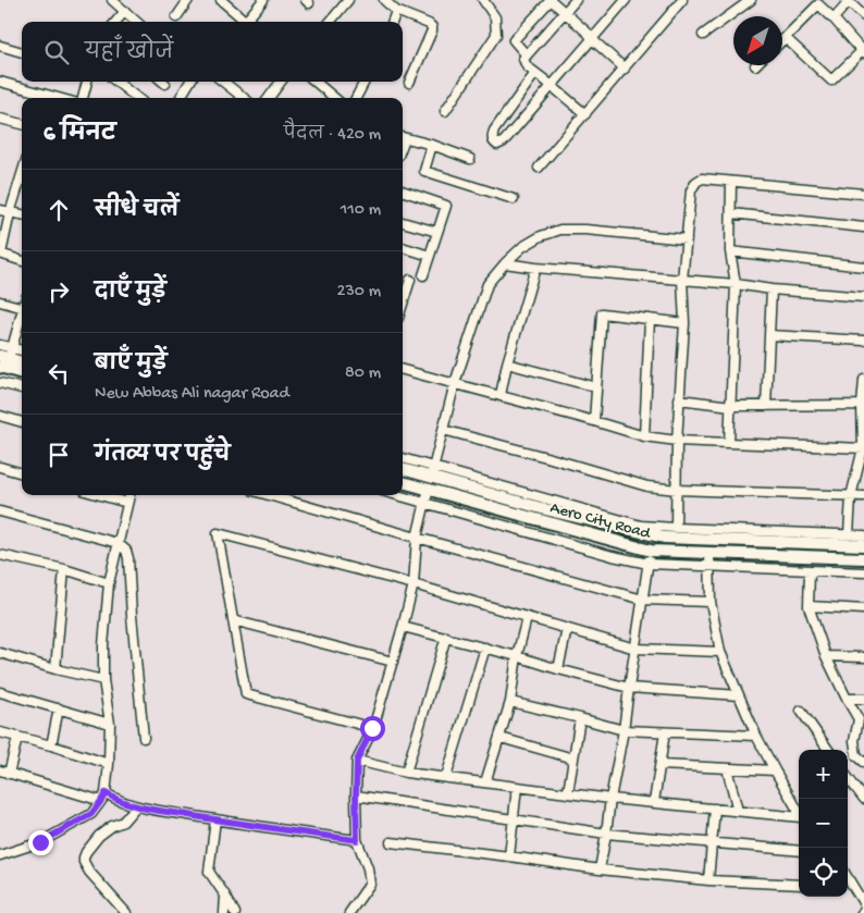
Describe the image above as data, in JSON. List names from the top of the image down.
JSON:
{
  "streets": {
    "street": ["Aero City Road"]
  },
  "north": "bottom left",
  "page": {
    "search": "यहाँ खोजें",
    "heading": ["6 मिनट", "पैदल · 420 m"],
    "list": [
      ["सीधे चलें", "110 m"],
      ["दाएँ मुड़ें", "230 m"],
      ["बाएँ मुड़ें", "New Abbas Ali nagar Road", "80 m"],
      "गंतव्य पर पहुँचे"
    ],
    "map_buttons": ["+", "−"]
  }
}
